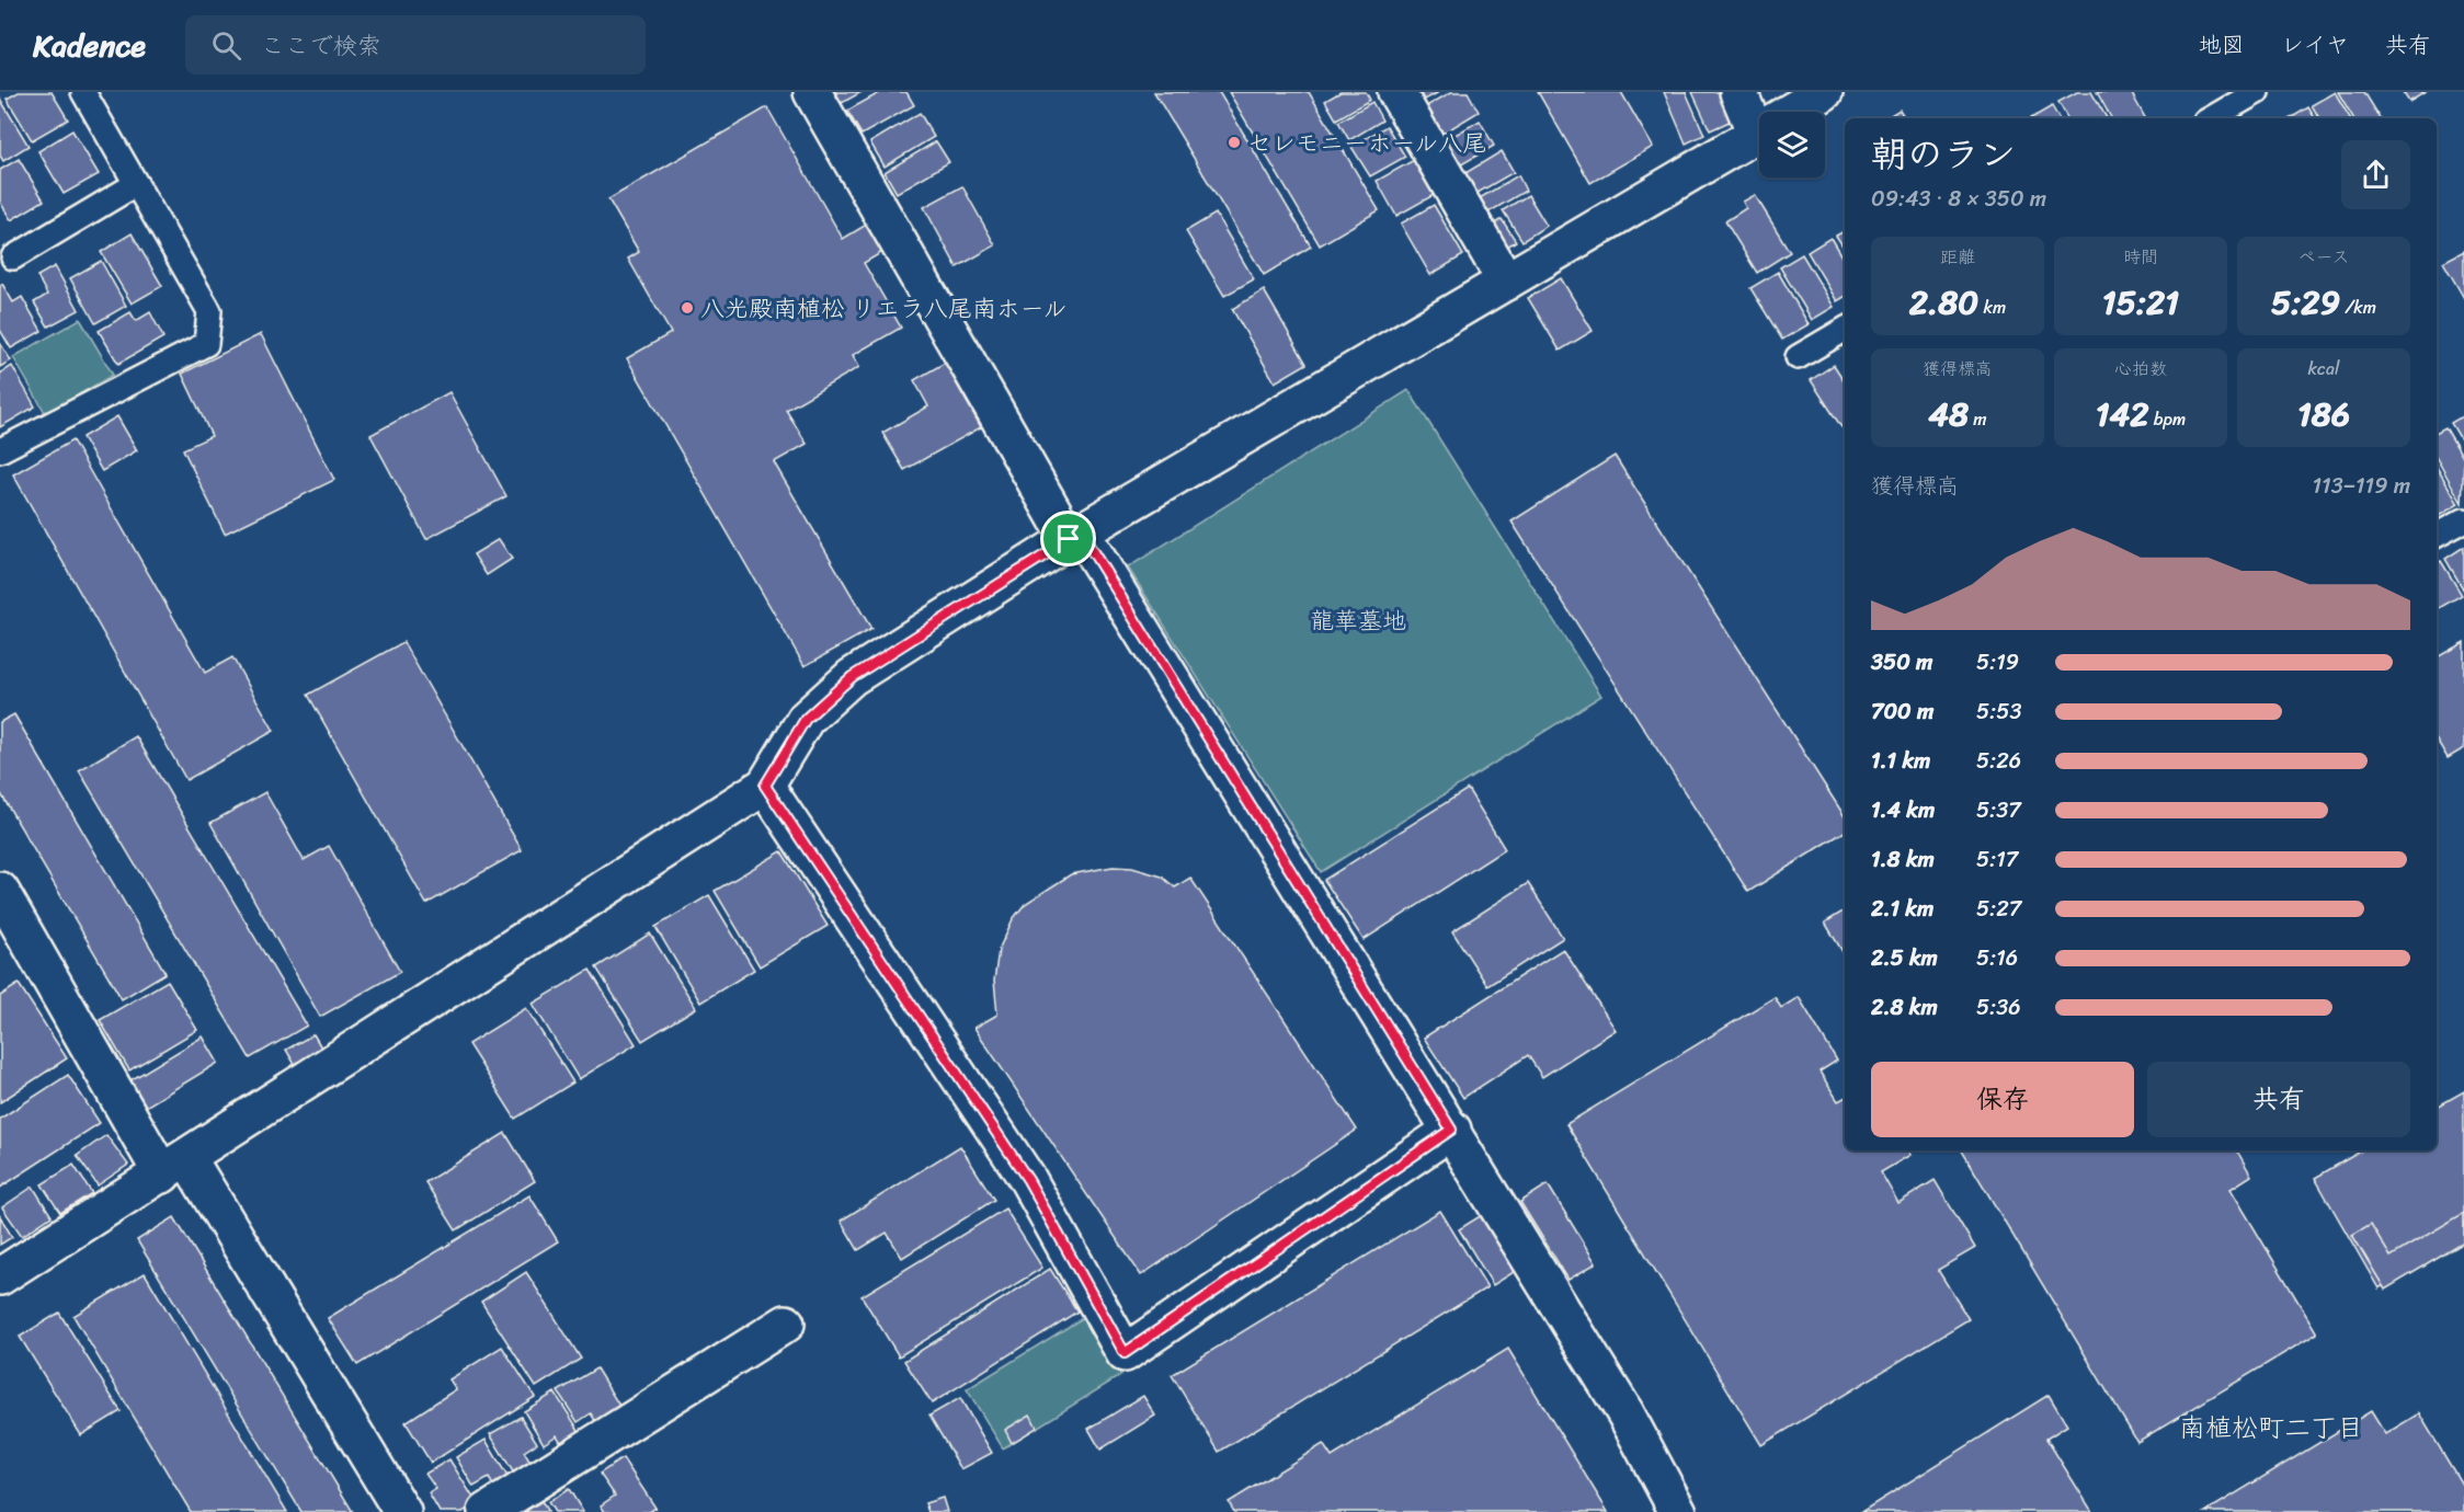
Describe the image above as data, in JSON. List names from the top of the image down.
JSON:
{
  "districts": ["南植松町二丁目"],
  "parks": ["龍華墓地"],
  "places": ["セレモニーホール八尾", "八光殿南植松 リエラ八尾南ホール"],
  "page": {
    "header": "Kadence",
    "search": "ここで検索",
    "nav": ["地図", "レイヤ", "共有"],
    "heading": ["朝のラン", "09:43 · 8 × 350 m"],
    "stats": [
      ["距離", "2.80 km"],
      ["時間", "15:21"],
      ["ペース", "5:29 /km"],
      ["獲得標高", "48 m"],
      ["心拍数", "142 bpm"],
      ["kcal", "186"]
    ],
    "chart": ["獲得標高", "113–119 m"],
    "list": [
      {
        "name": "350 m",
        "note": "5:19"
      },
      {
        "name": "700 m",
        "note": "5:53"
      },
      {
        "name": "1.1 km",
        "note": "5:26"
      },
      {
        "name": "1.4 km",
        "note": "5:37"
      },
      {
        "name": "1.8 km",
        "note": "5:17"
      },
      {
        "name": "2.1 km",
        "note": "5:27"
      },
      {
        "name": "2.5 km",
        "note": "5:16"
      },
      {
        "name": "2.8 km",
        "note": "5:36"
      }
    ],
    "buttons": ["保存", "共有"]
  }
}
